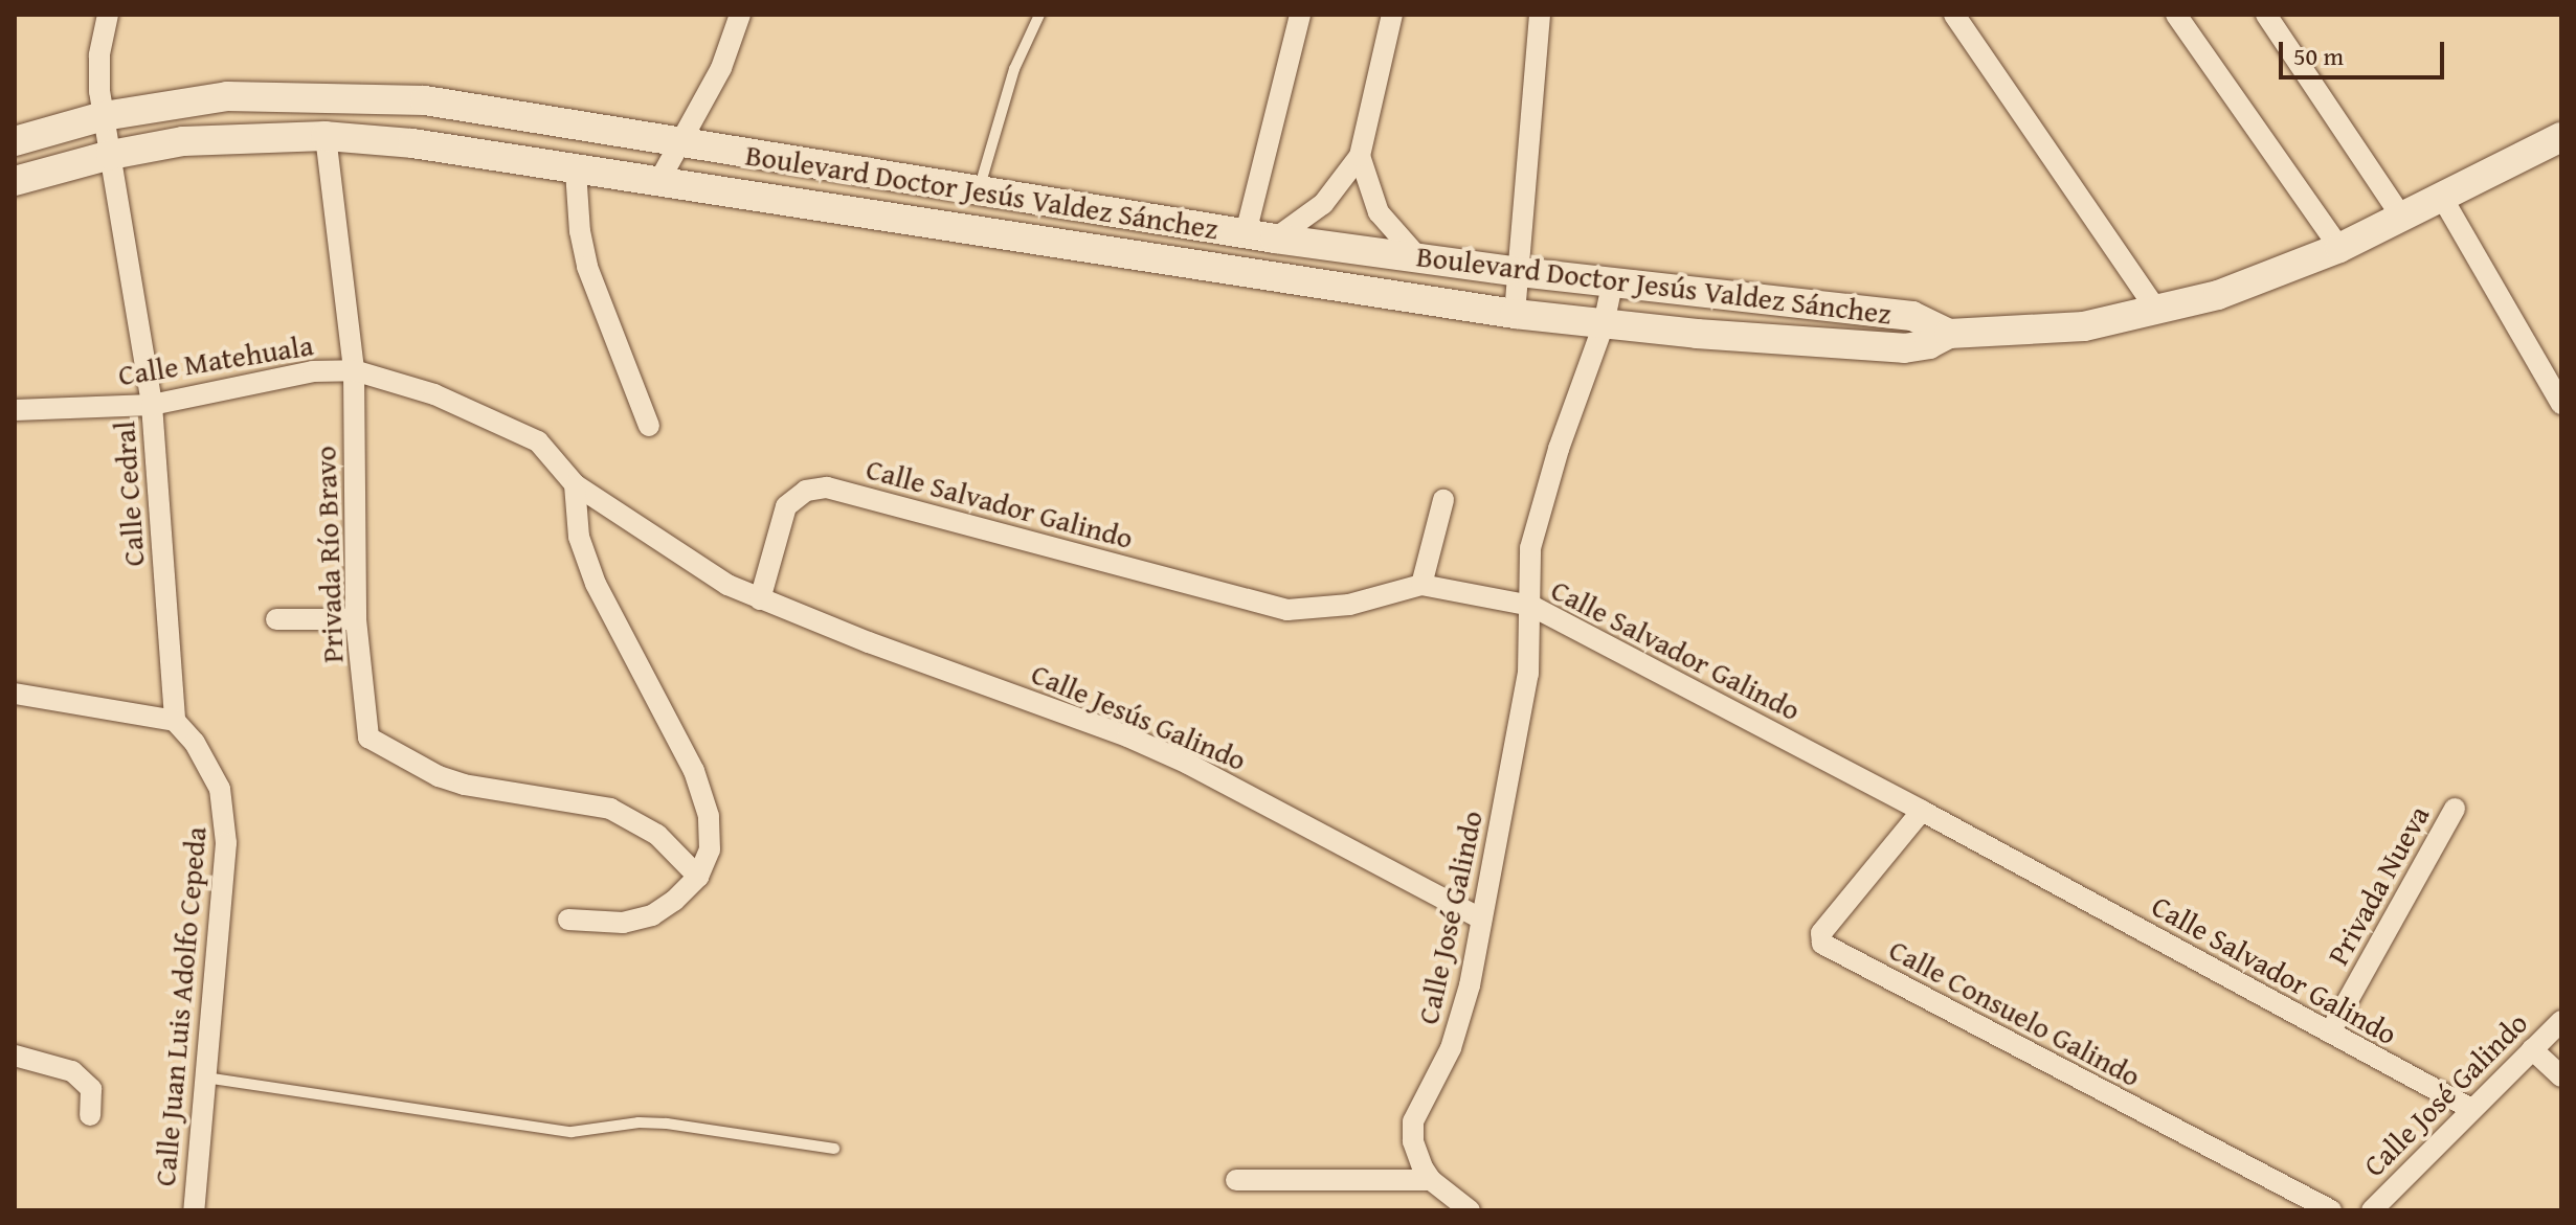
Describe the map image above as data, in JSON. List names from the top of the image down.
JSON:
{
  "streets": {
    "main road": ["Boulevard Doctor Jesús Valdez Sánchez"],
    "street": [
      "Calle Matehuala",
      "Calle Cedral",
      "Calle Salvador Galindo",
      "Privada Río Bravo",
      "Calle Jesús Galindo",
      "Privada Nueva",
      "Calle José Galindo",
      "Calle Juan Luis Adolfo Cepeda",
      "Calle Consuelo Galindo"
    ]
  },
  "crossings": [
    ["Boulevard Doctor Jesús Valdez Sánchez", "Calle Cedral"],
    ["Boulevard Doctor Jesús Valdez Sánchez", "Privada Río Bravo"],
    ["Boulevard Doctor Jesús Valdez Sánchez", "Calle José Galindo"],
    ["Calle Matehuala", "Calle Cedral"],
    ["Calle Matehuala", "Calle Salvador Galindo"],
    ["Calle Matehuala", "Privada Río Bravo"],
    ["Calle Matehuala", "Calle Jesús Galindo"],
    ["Calle Cedral", "Calle Juan Luis Adolfo Cepeda"],
    ["Calle Salvador Galindo", "Calle Jesús Galindo"],
    ["Calle Salvador Galindo", "Privada Nueva"],
    ["Calle Salvador Galindo", "Calle José Galindo"],
    ["Calle Salvador Galindo", "Calle Consuelo Galindo"],
    ["Calle Jesús Galindo", "Calle José Galindo"]
  ],
  "scale_bar": "50 m"
}
